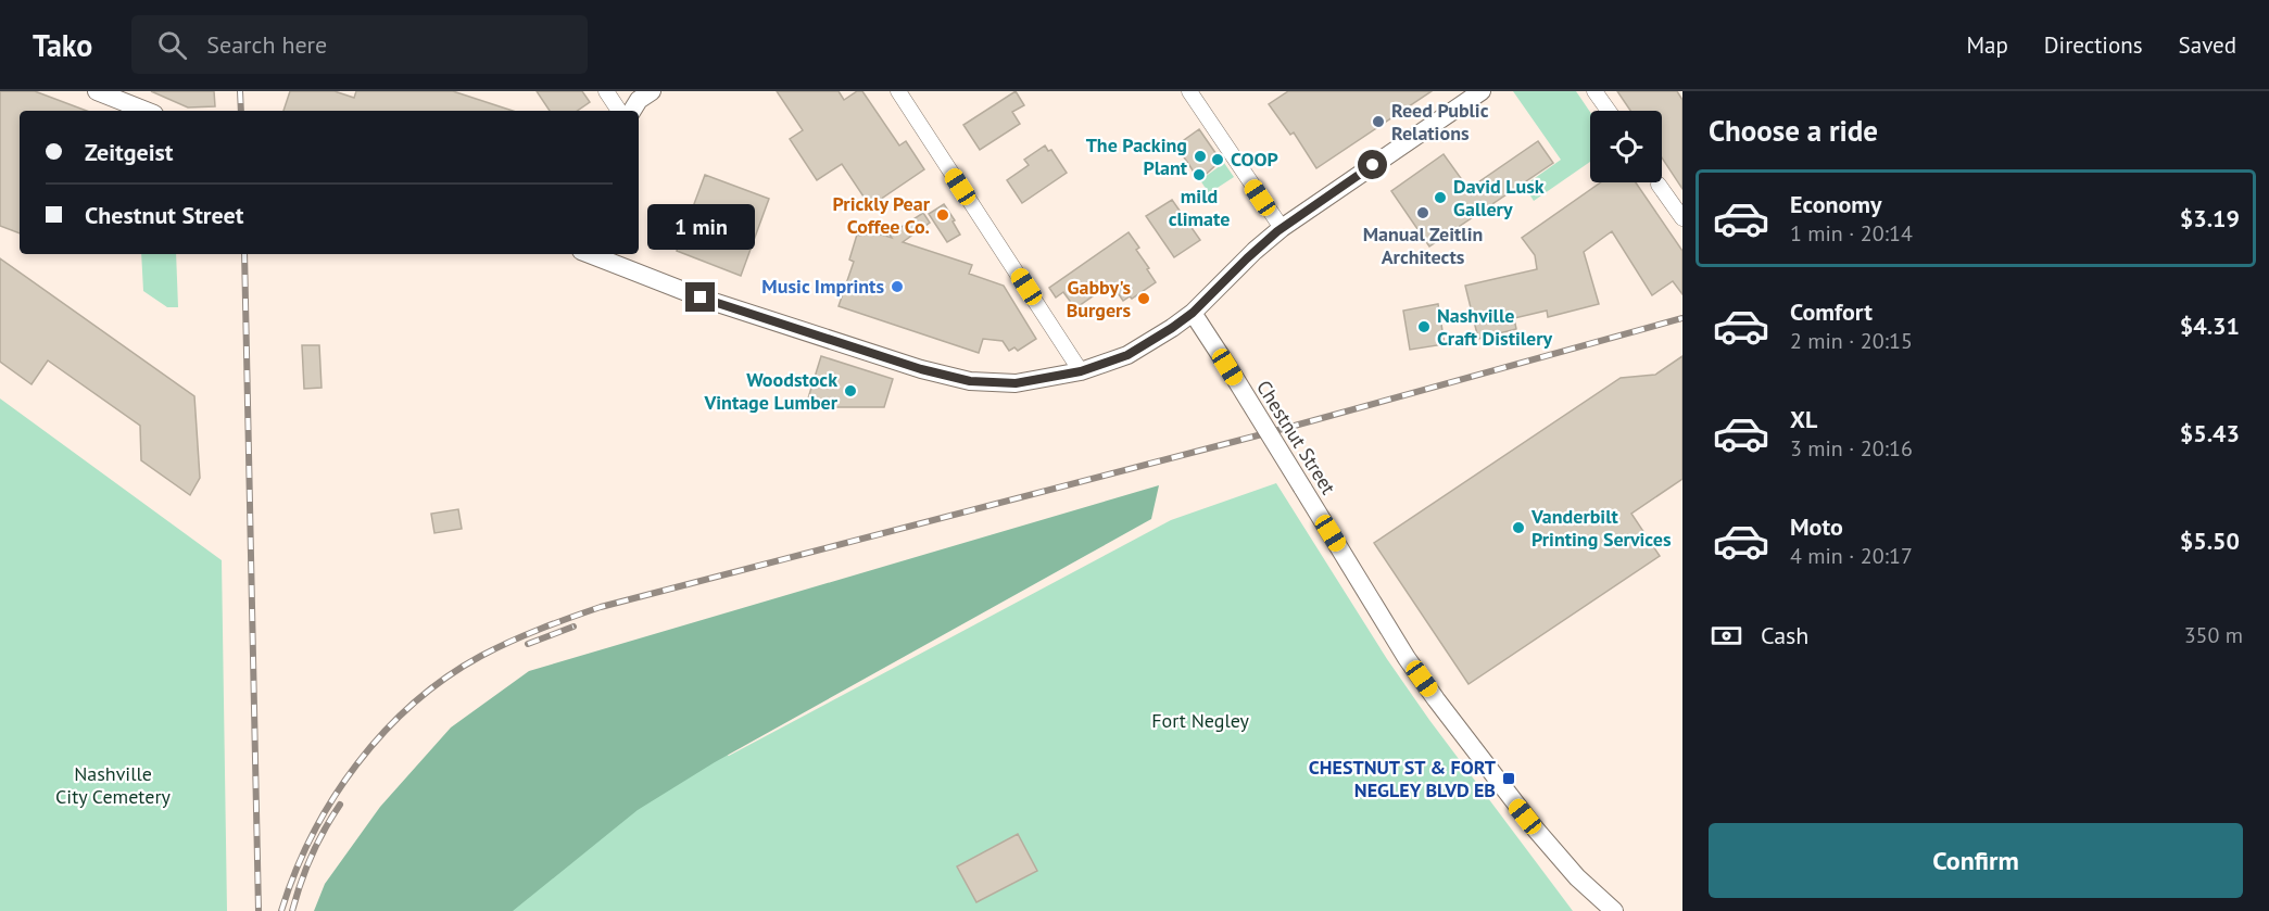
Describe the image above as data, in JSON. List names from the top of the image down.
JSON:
{
  "streets": {
    "street": ["Chestnut Street"]
  },
  "parks": ["Fort Negley", "Nashville City Cemetery"],
  "places": {
    "other": [
      "Reed Public Relations",
      "The Packing Plant",
      "COOP",
      "mild climate",
      "David Lusk Gallery",
      "Manual Zeitlin Architects",
      "Prickly Pear Coffee Co.",
      "Music Imprints",
      "Gabby's Burgers",
      "Nashville Craft Distilery",
      "Woodstock Vintage Lumber",
      "Vanderbilt Printing Services"
    ],
    "transit": ["CHESTNUT ST & FORT NEGLEY BLVD EB"]
  },
  "page": {
    "header": "Tako",
    "search": "Search here",
    "nav": ["Map", "Directions", "Saved"],
    "heading": "Choose a ride",
    "banner": ["Zeitgeist", "Chestnut Street"],
    "list": [
      {
        "name": "Economy",
        "note": "1 min · 20:14",
        "value": "$3.19"
      },
      {
        "name": "Comfort",
        "note": "2 min · 20:15",
        "value": "$4.31"
      },
      {
        "name": "XL",
        "note": "3 min · 20:16",
        "value": "$5.43"
      },
      {
        "name": "Moto",
        "note": "4 min · 20:17",
        "value": "$5.50"
      }
    ],
    "bubble": "1 min",
    "pay": ["Cash", "350 m"],
    "buttons": "Confirm"
  }
}
